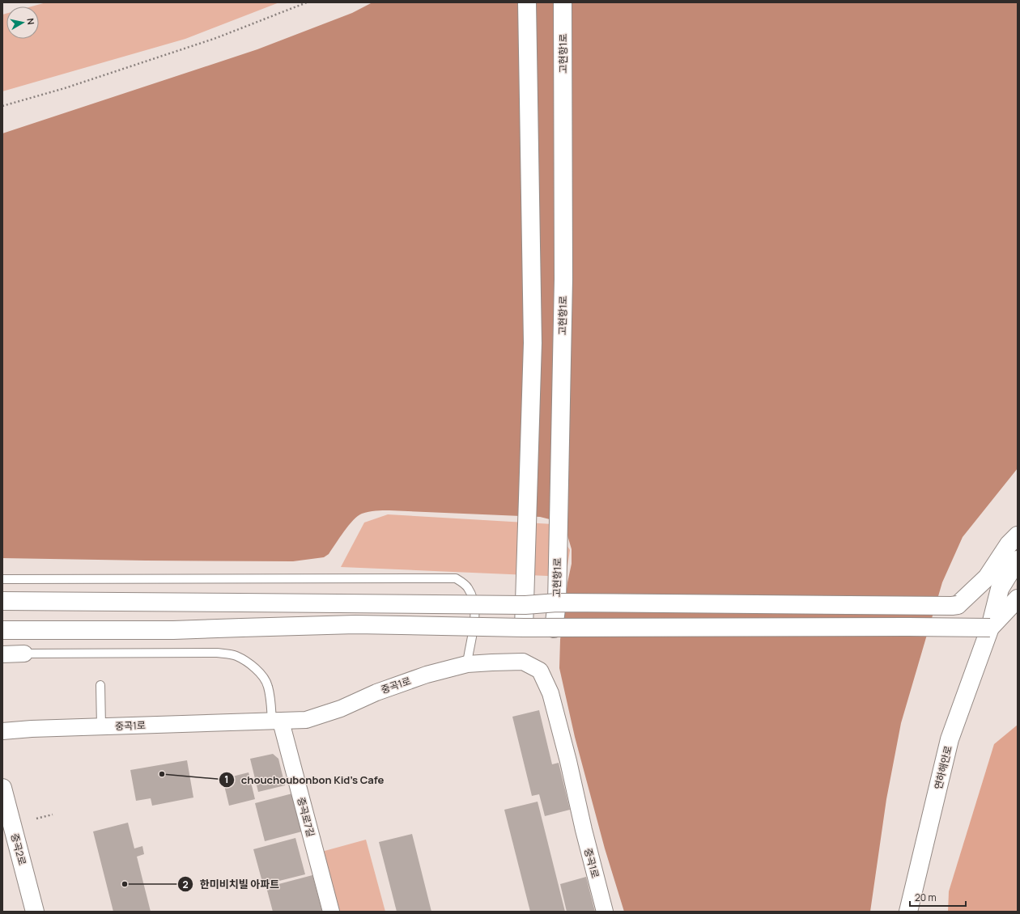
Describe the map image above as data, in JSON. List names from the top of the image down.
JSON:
{
  "streets": {
    "street": [
      "고현항1로",
      "중곡1로",
      "연하해안로",
      "중곡로7길",
      "중곡2로"
    ]
  },
  "crossings": [
    ["중곡1로", "중곡로7길"]
  ],
  "places": ["chouchoubonbon Kid's Cafe", "한미비치빌 아파트"],
  "scale_bar": "20 m",
  "north": "right"
}
